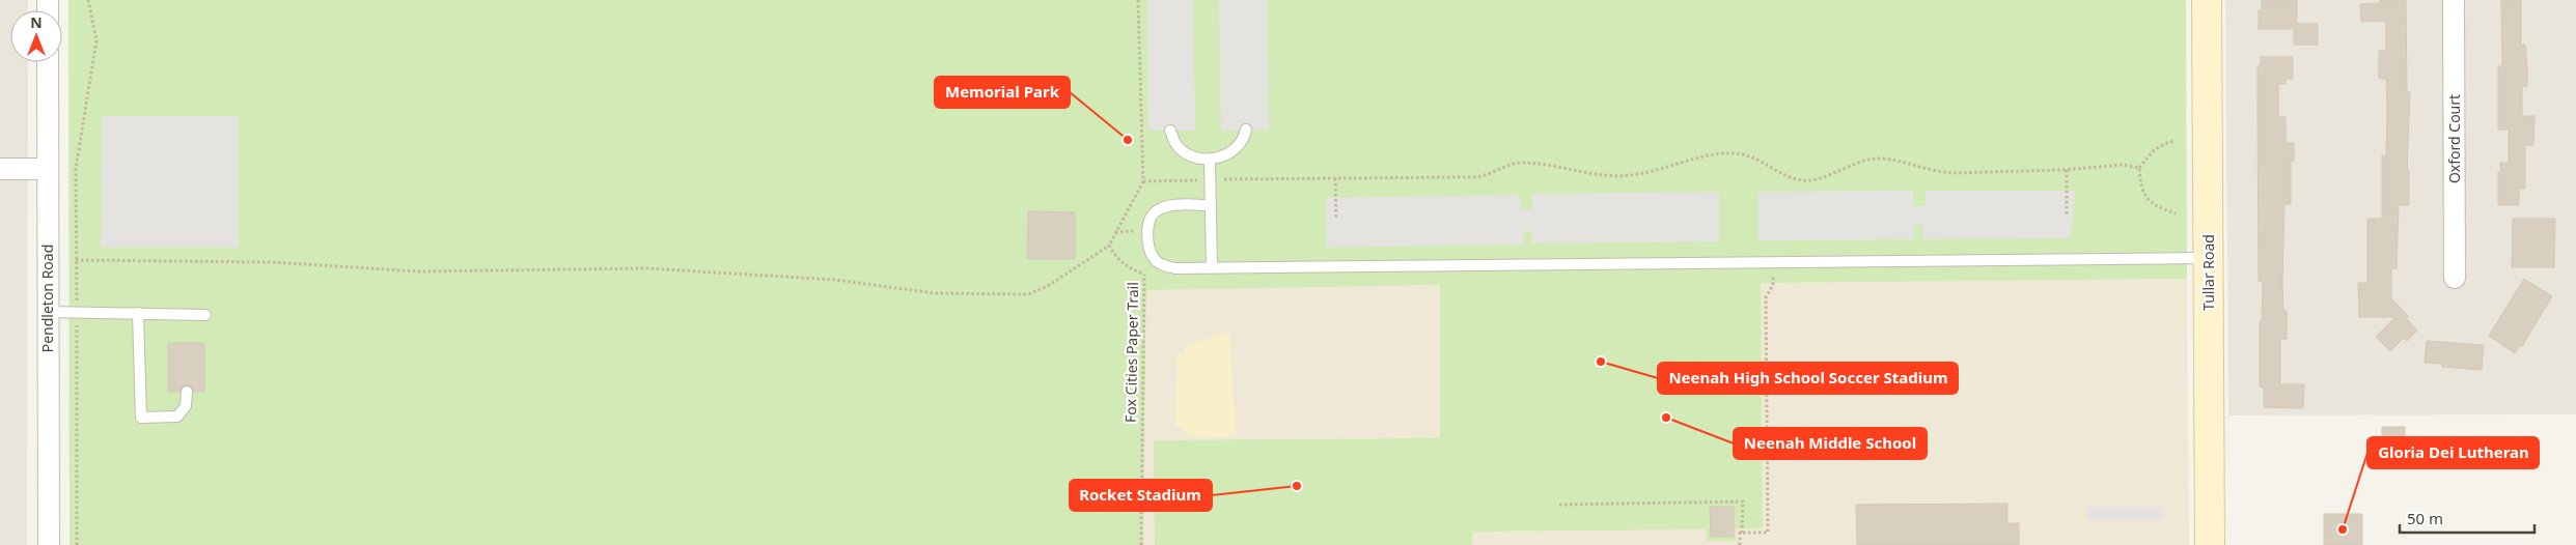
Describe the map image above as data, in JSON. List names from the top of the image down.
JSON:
{
  "streets": {
    "main road": ["Tullar Road"],
    "street": ["Oxford Court", "Pendleton Road"],
    "path": ["Fox Cities Paper Trail"]
  },
  "places": [
    "Memorial Park",
    "Neenah High School Soccer Stadium",
    "Neenah Middle School",
    "Rocket Stadium",
    "Gloria Dei Lutheran"
  ],
  "scale_bar": "50 m",
  "north": "top"
}
